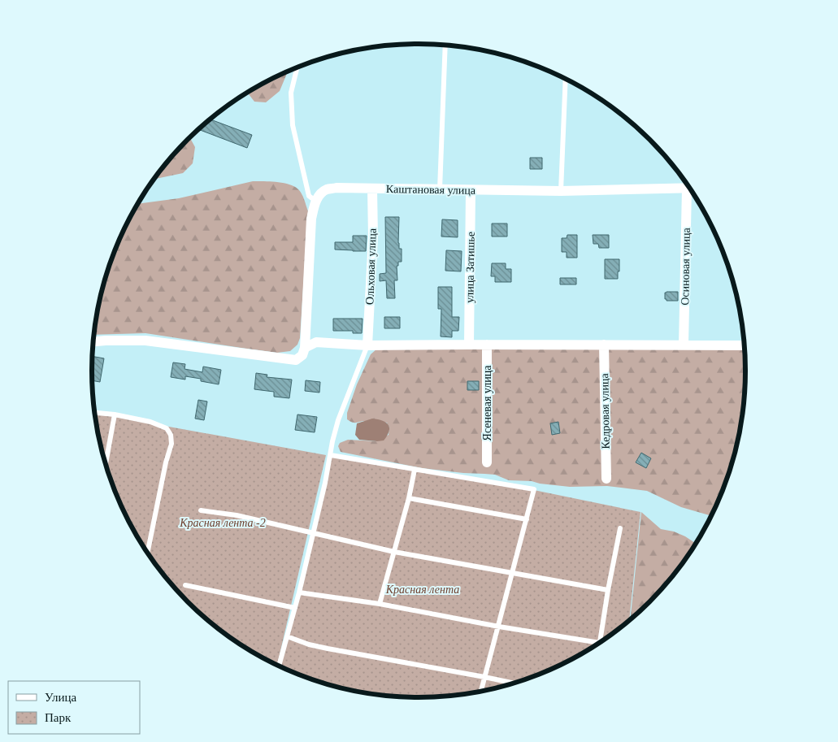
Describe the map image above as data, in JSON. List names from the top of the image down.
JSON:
{
  "streets": {
    "street": [
      "Каштановая улица",
      "Ольховая улица",
      "Осиновая улица",
      "улица Затишье",
      "Ясеневая улица",
      "Кедровая улица"
    ]
  },
  "crossings": [
    ["Каштановая улица", "Ольховая улица"],
    ["Каштановая улица", "Осиновая улица"],
    ["Каштановая улица", "улица Затишье"]
  ],
  "parks": ["Красная лента -2", "Красная лента"],
  "legend": ["Улица", "Парк"]
}
